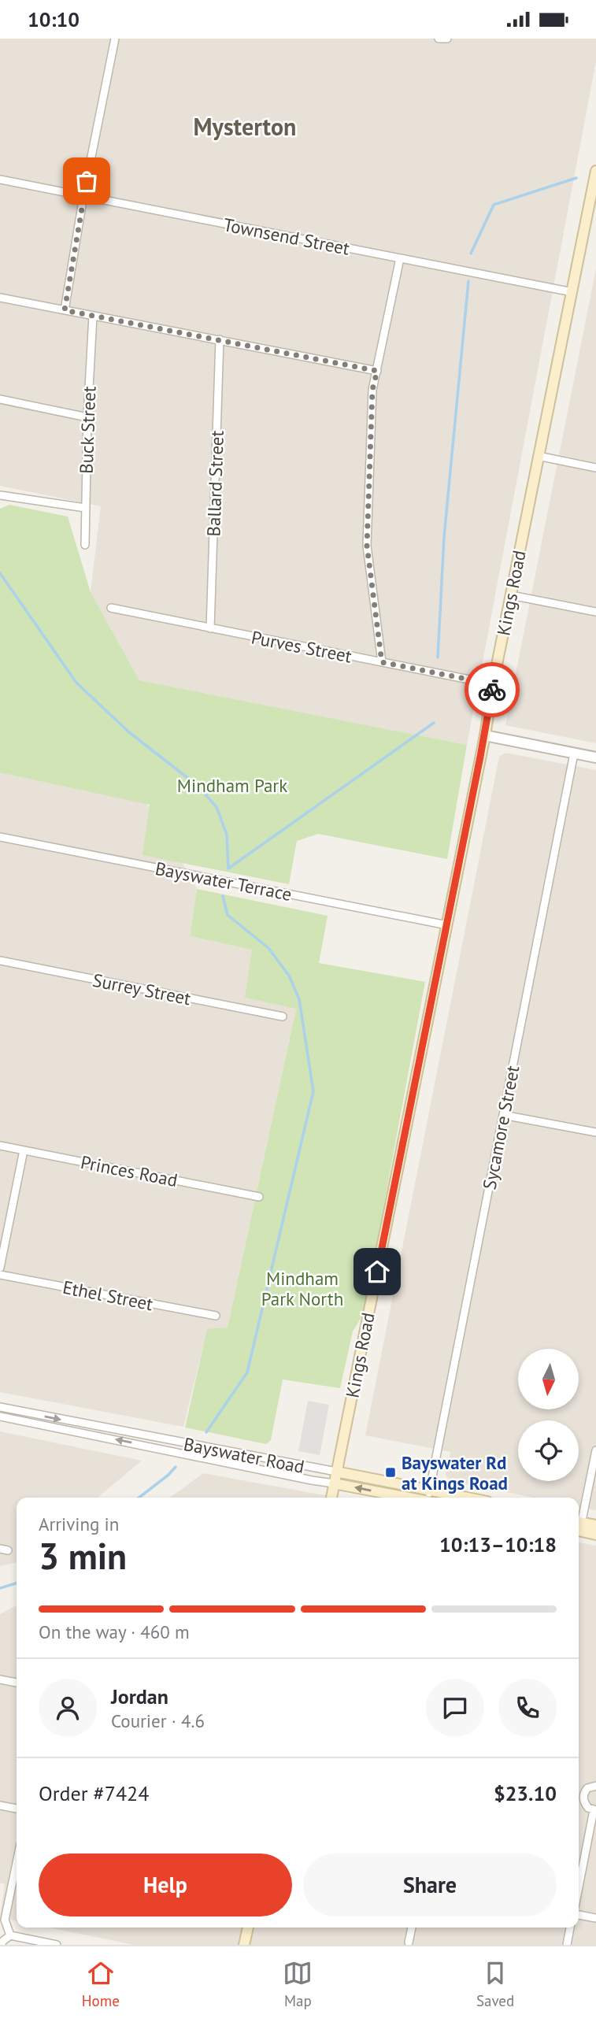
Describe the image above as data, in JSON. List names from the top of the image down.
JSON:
{
  "streets": {
    "main road": ["Kings Road", "Bayswater Road"],
    "street": [
      "Townsend Street",
      "Buck Street",
      "Ballard Street",
      "Purves Street",
      "Bayswater Terrace",
      "Surrey Street",
      "Sycamore Street",
      "Princes Road",
      "Ethel Street"
    ]
  },
  "crossings": [
    ["Townsend Street", "Kings Road"],
    ["Ballard Street", "Purves Street"],
    ["Kings Road", "Purves Street"],
    ["Kings Road", "Bayswater Terrace"],
    ["Kings Road", "Bayswater Road"],
    ["Sycamore Street", "Bayswater Road"]
  ],
  "districts": ["Mysterton"],
  "parks": ["Mindham Park", "Mindham Park North"],
  "places": {
    "transit": ["Bayswater Rd at Kings Road"]
  },
  "north": "bottom",
  "page": {
    "status": "10:10",
    "heading": ["3 min", "Arriving in", "10:13–10:18"],
    "panel": [
      "Jordan",
      "Courier · 4.6",
      "Order #7424",
      "$23.10"
    ],
    "bar": "On the way · 460 m",
    "buttons": ["Help", "Share"],
    "tabs": ["Home", "Map", "Saved"]
  }
}
